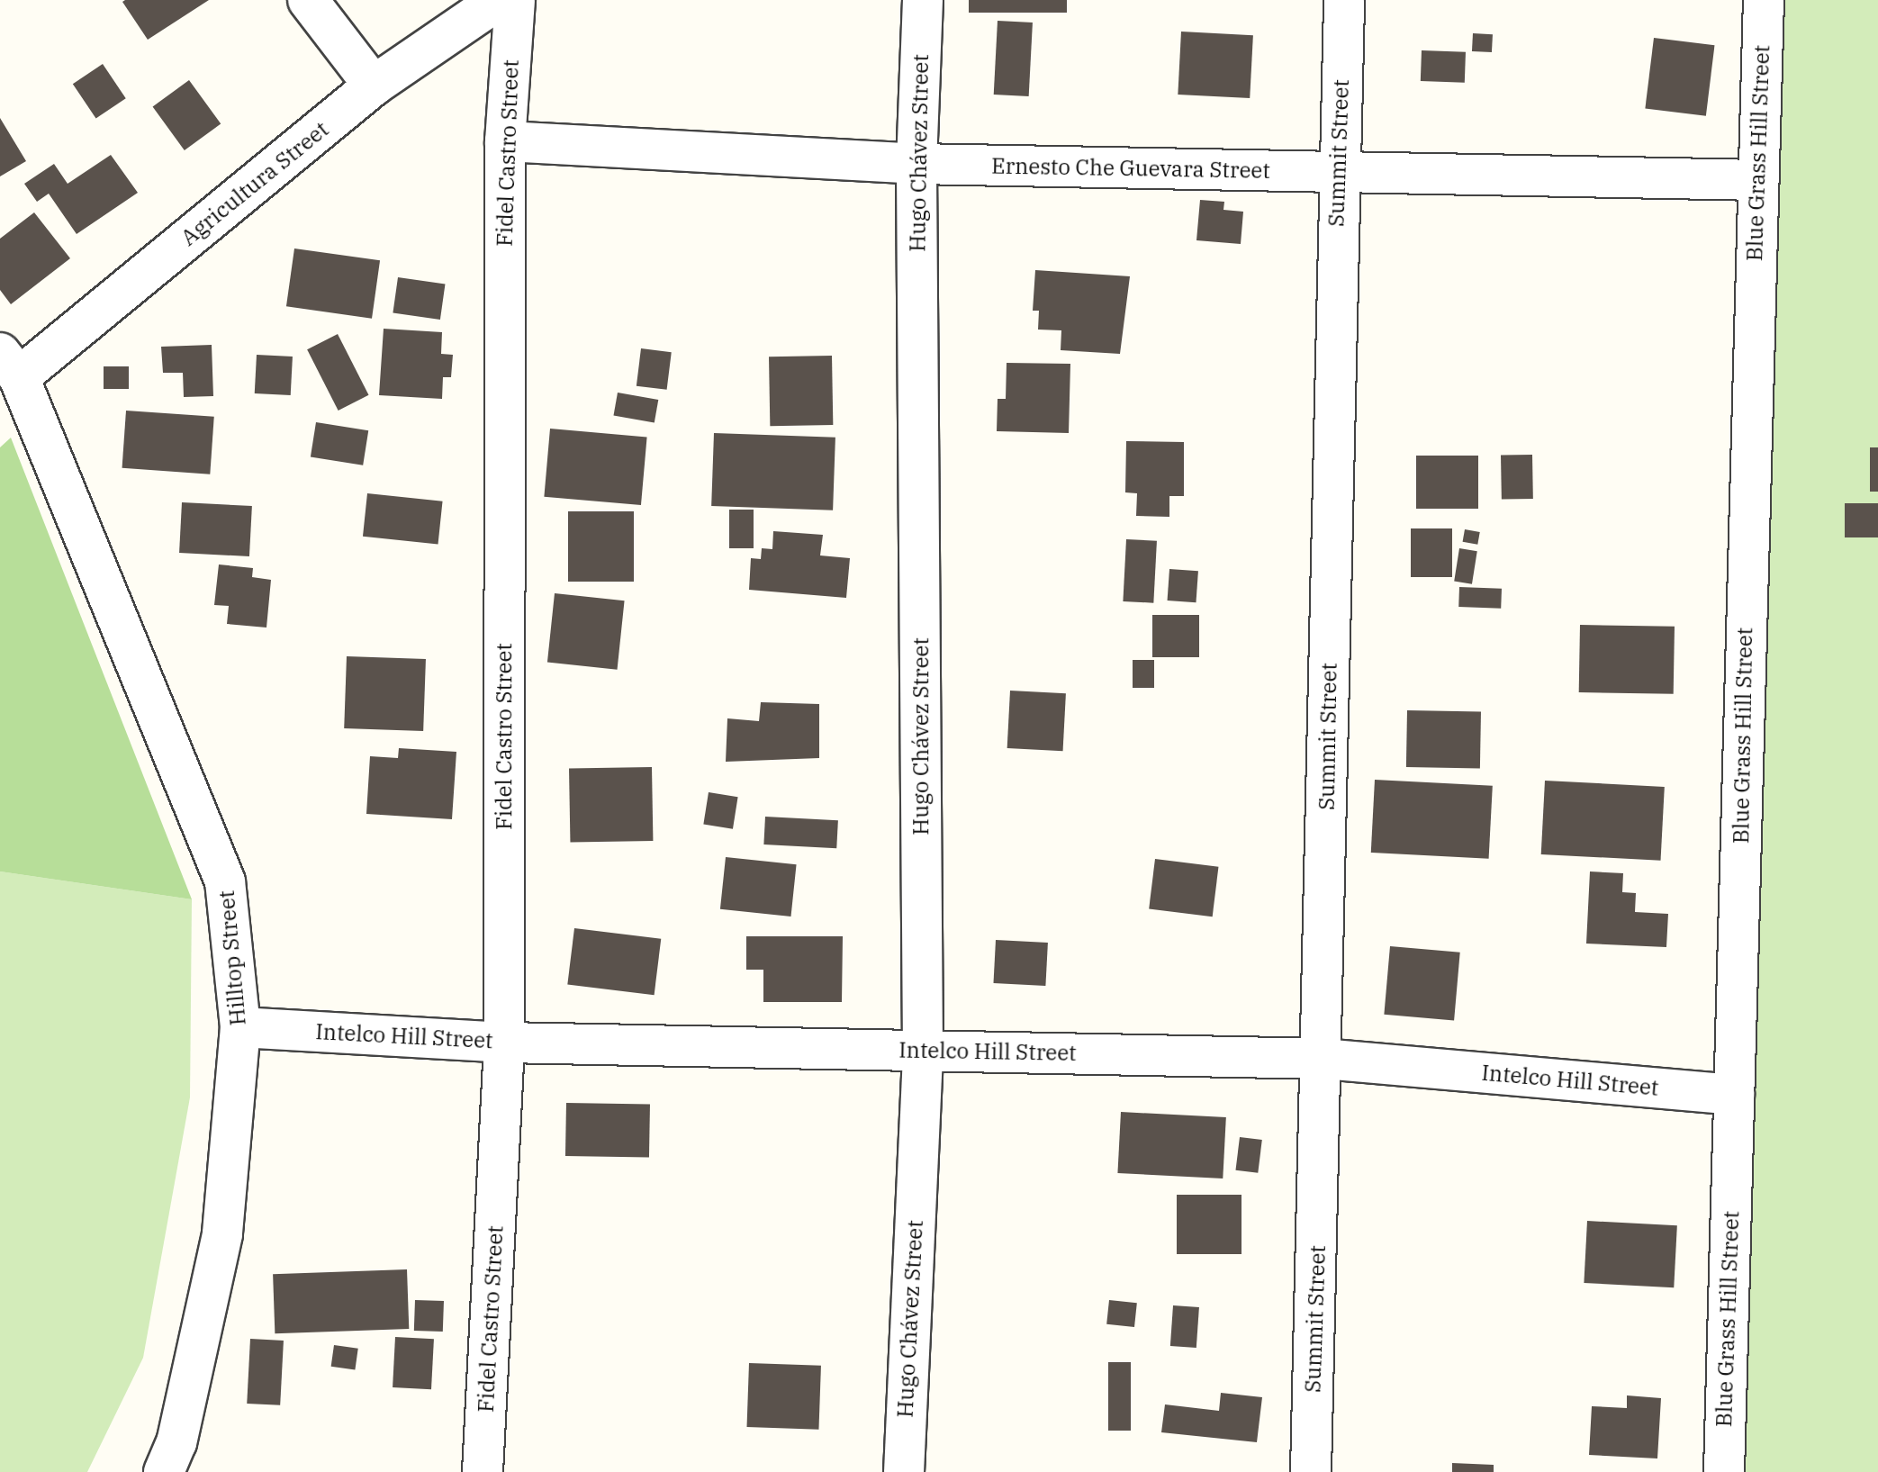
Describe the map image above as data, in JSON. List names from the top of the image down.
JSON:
{
  "streets": {
    "street": [
      "Fidel Castro Street",
      "Hugo Chávez Street",
      "Summit Street",
      "Blue Grass Hill Street",
      "Ernesto Che Guevara Street",
      "Agricultura Street",
      "Hilltop Street",
      "Intelco Hill Street"
    ]
  },
  "crossings": [
    ["Fidel Castro Street", "Ernesto Che Guevara Street"],
    ["Fidel Castro Street", "Intelco Hill Street"],
    ["Hugo Chávez Street", "Ernesto Che Guevara Street"],
    ["Hugo Chávez Street", "Intelco Hill Street"],
    ["Summit Street", "Ernesto Che Guevara Street"],
    ["Summit Street", "Intelco Hill Street"],
    ["Blue Grass Hill Street", "Ernesto Che Guevara Street"],
    ["Blue Grass Hill Street", "Intelco Hill Street"],
    ["Agricultura Street", "Hilltop Street"],
    ["Hilltop Street", "Intelco Hill Street"]
  ]
}
